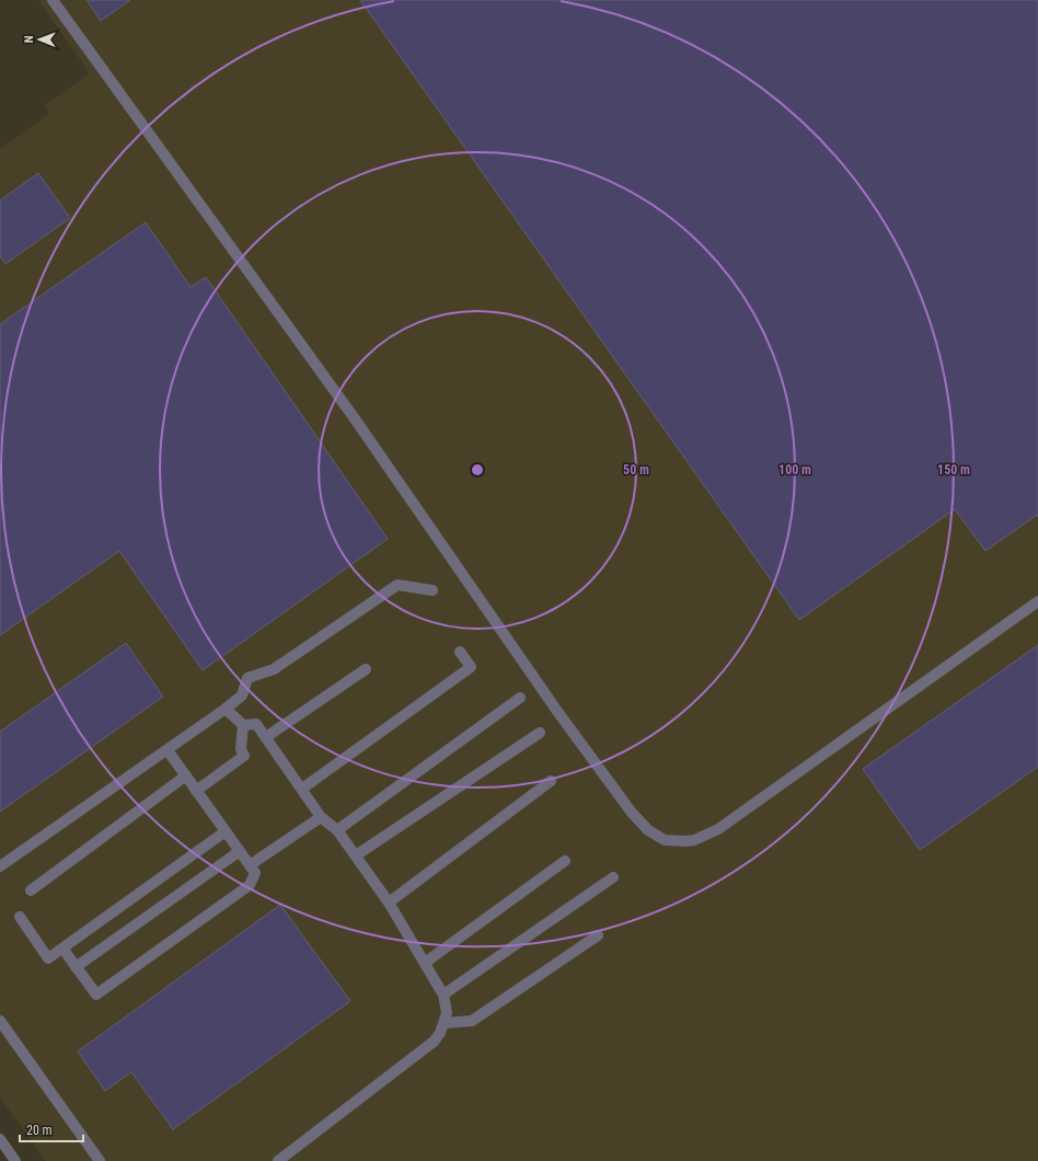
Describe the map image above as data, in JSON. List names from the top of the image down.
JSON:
{
  "scale_bar": "20 m",
  "north": "left",
  "rings": ["50 m", "100 m", "150 m"]
}
